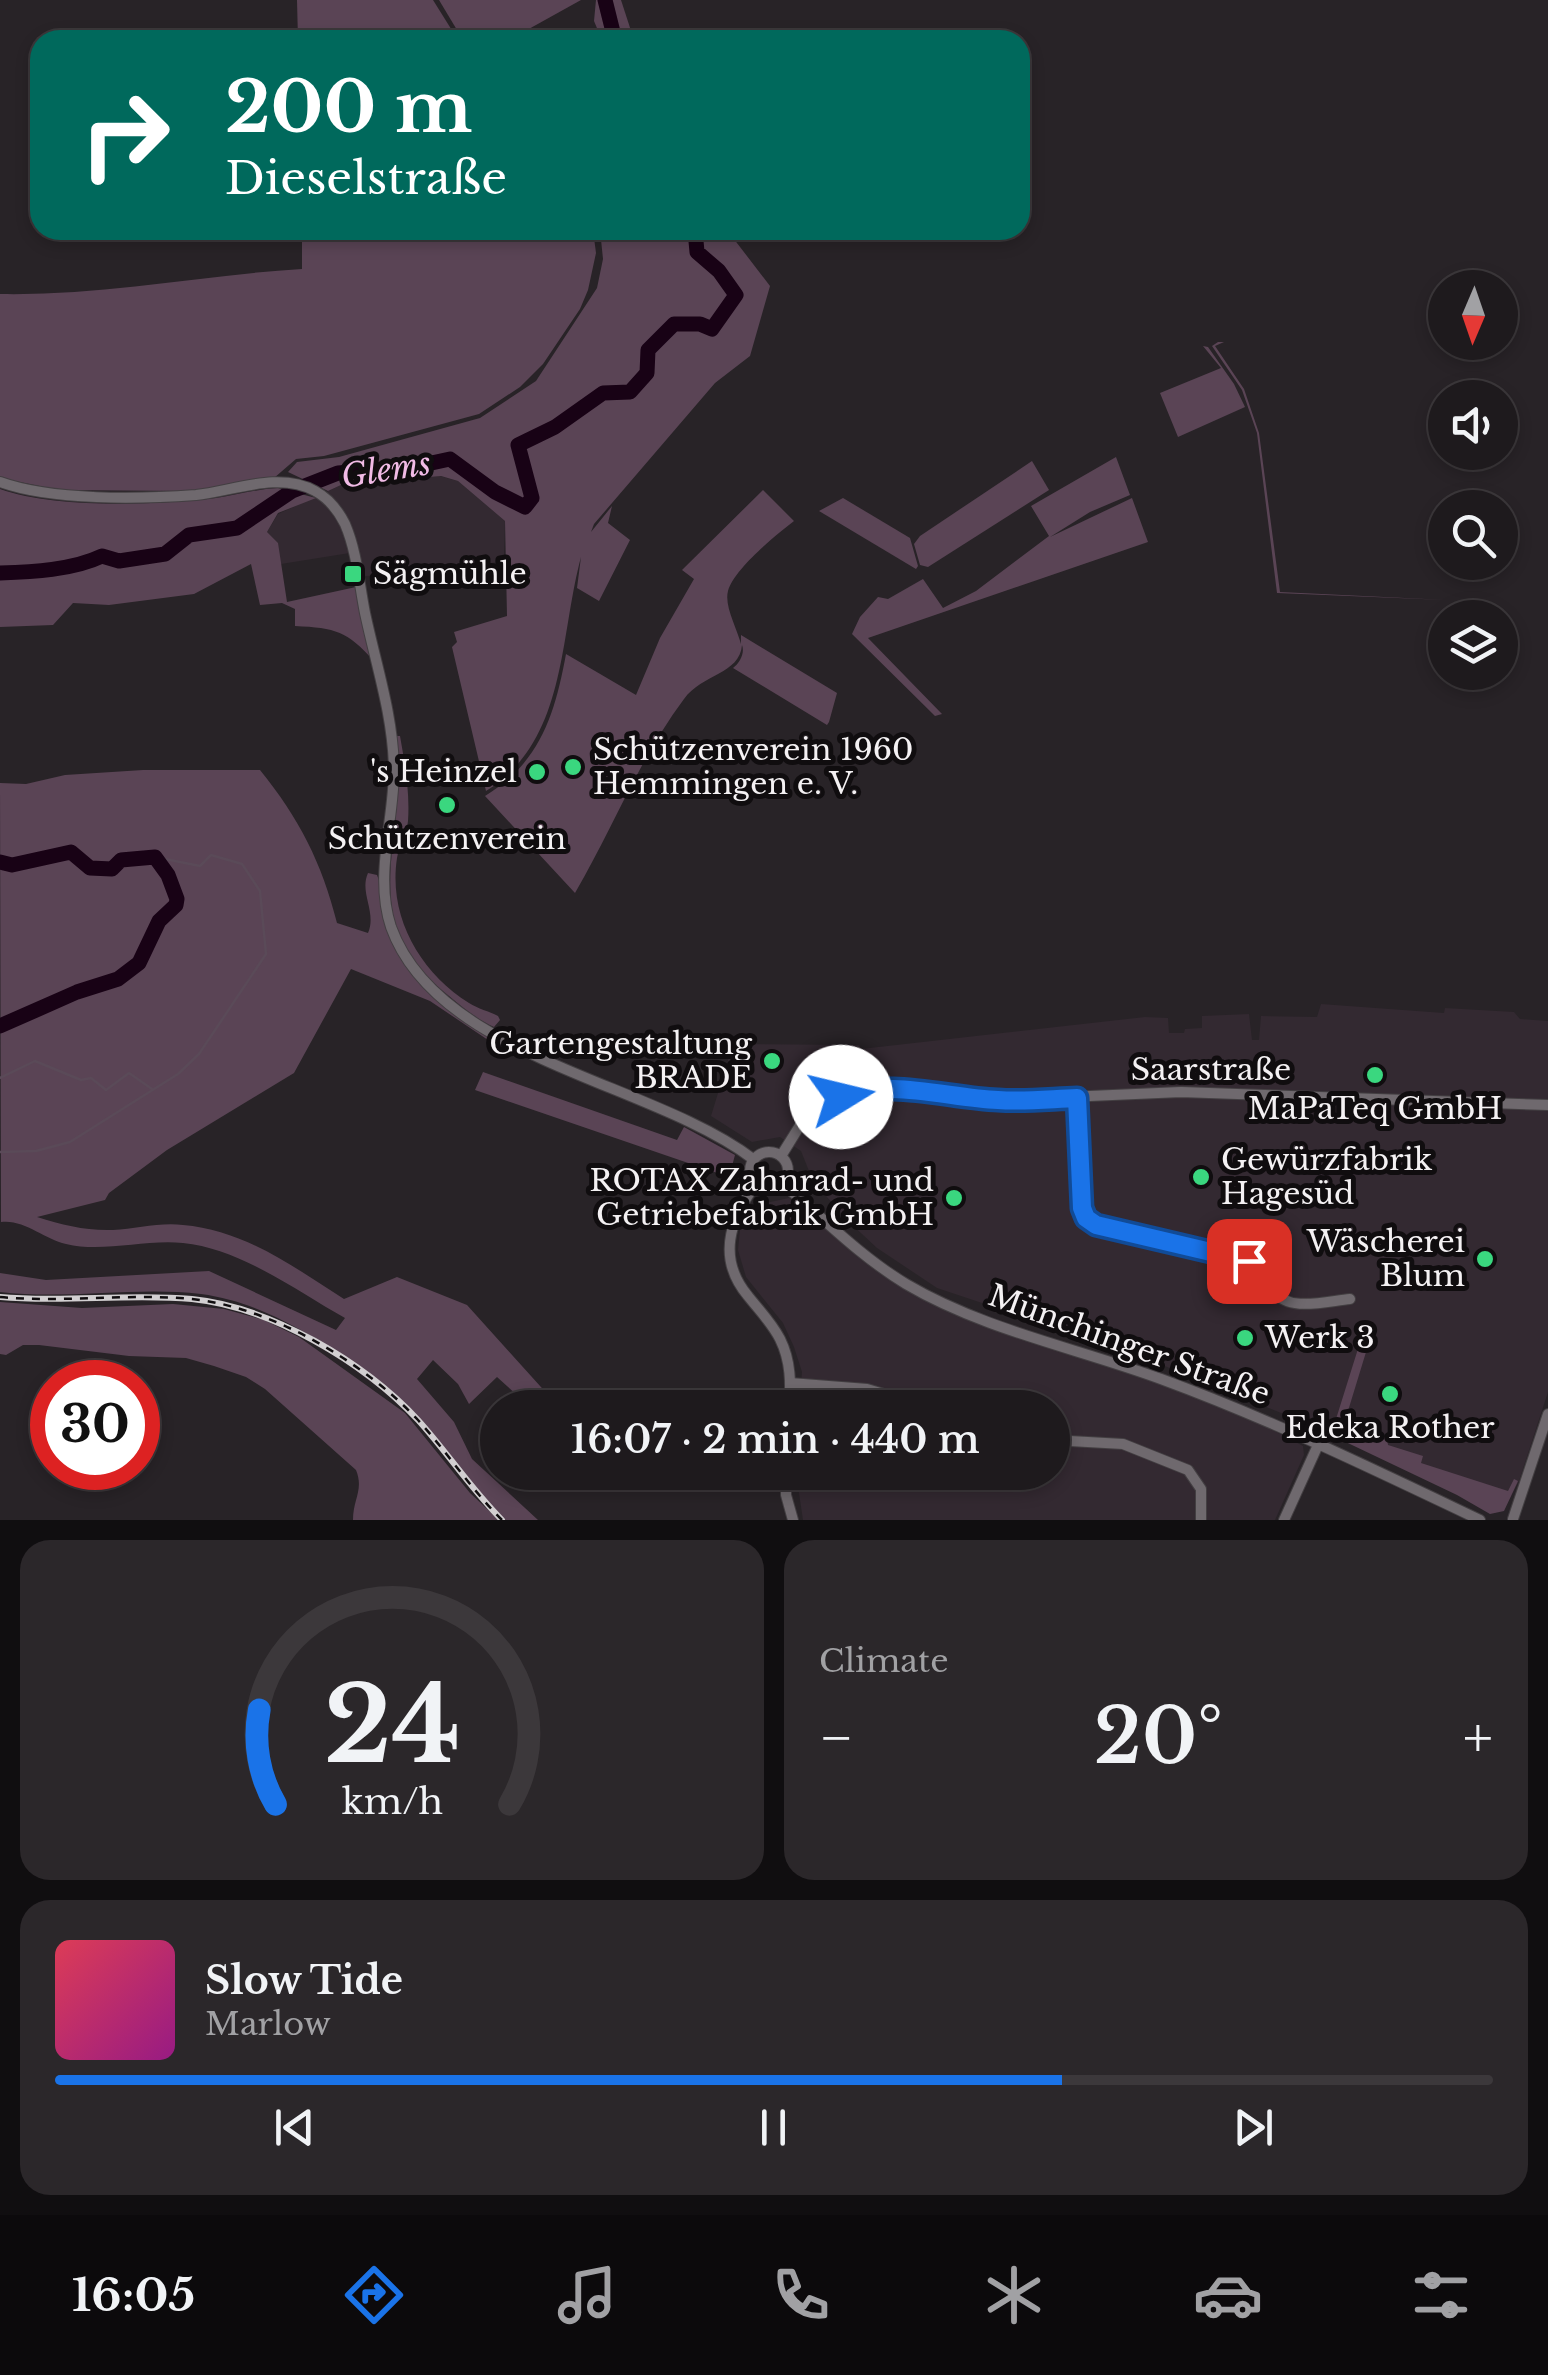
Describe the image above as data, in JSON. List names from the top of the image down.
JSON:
{
  "streets": {
    "street": ["Saarstraße", "Münchinger Straße"]
  },
  "crossings": [
    ["Saarstraße", "Münchinger Straße"]
  ],
  "water": ["Glems"],
  "places": {
    "transit": ["Sägmühle"],
    "other": [
      "Schützenverein 1960 Hemmingen e. V.",
      "'s Heinzel",
      "Schützenverein",
      "Gartengestaltung BRADE",
      "MaPaTeq GmbH",
      "Gewürzfabrik Hagesüd",
      "ROTAX Zahnrad- und Getriebefabrik GmbH",
      "Wäscherei Blum",
      "Werk 3",
      "Edeka Rother"
    ]
  },
  "north": "bottom",
  "page": {
    "turn": ["200 m", "Dieselstraße"],
    "limit": "30",
    "trip": "16:07 · 2 min · 440 m",
    "tile": "Climate",
    "heat": ["−", "20°", "+"],
    "song": ["Slow Tide", "Marlow"],
    "tabs": "16:05",
    "gauge": ["24", "km/h"]
  }
}
